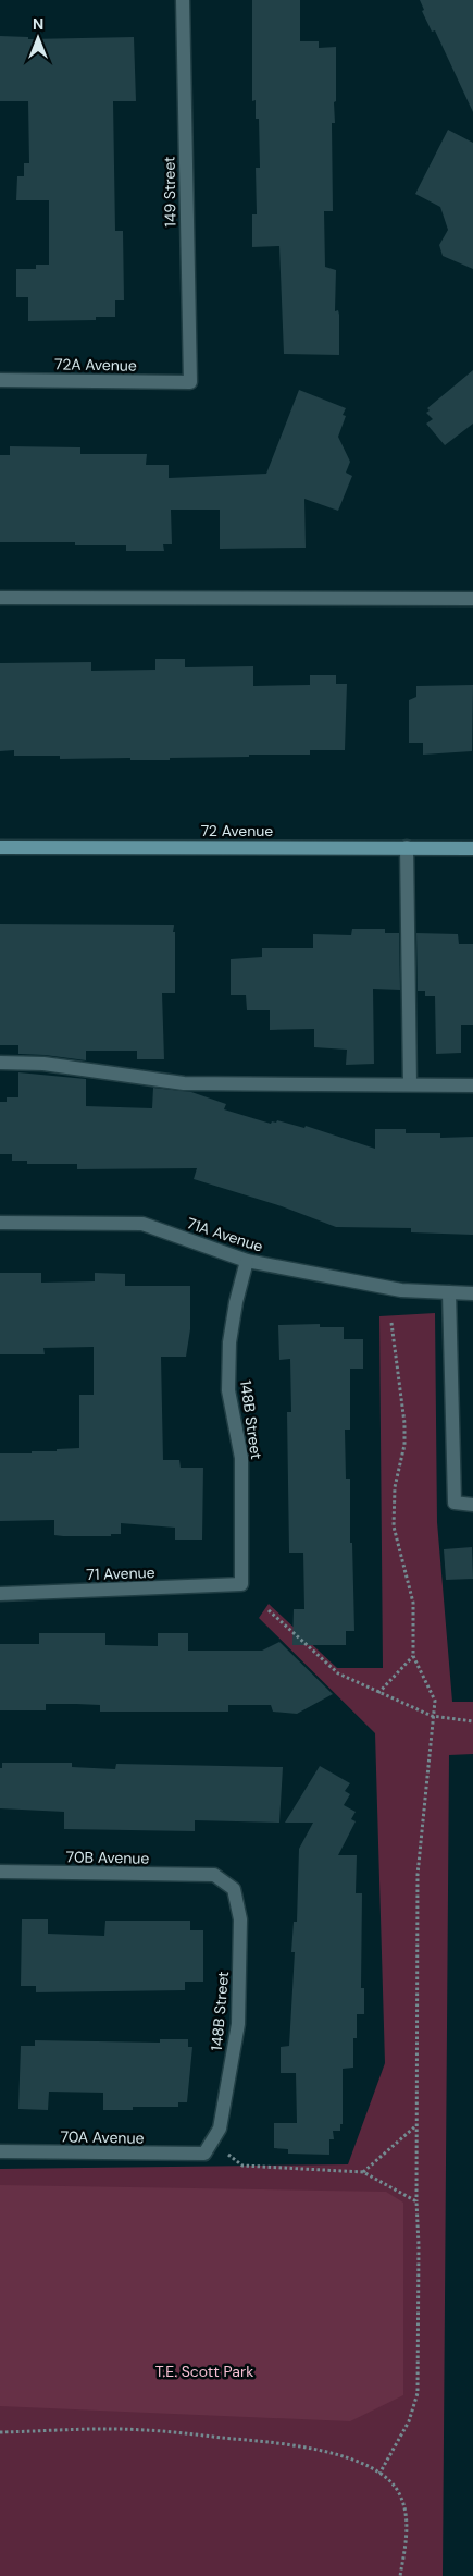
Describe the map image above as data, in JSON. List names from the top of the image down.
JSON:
{
  "streets": {
    "main road": ["72 Avenue"],
    "street": [
      "149 Street",
      "72A Avenue",
      "71A Avenue",
      "148B Street",
      "71 Avenue",
      "70B Avenue",
      "70A Avenue"
    ]
  },
  "crossings": [
    ["149 Street", "72A Avenue"],
    ["71A Avenue", "148B Street"],
    ["148B Street", "71 Avenue"],
    ["148B Street", "70B Avenue"],
    ["148B Street", "70A Avenue"]
  ],
  "parks": ["T.E. Scott Park"],
  "north": "top"
}
